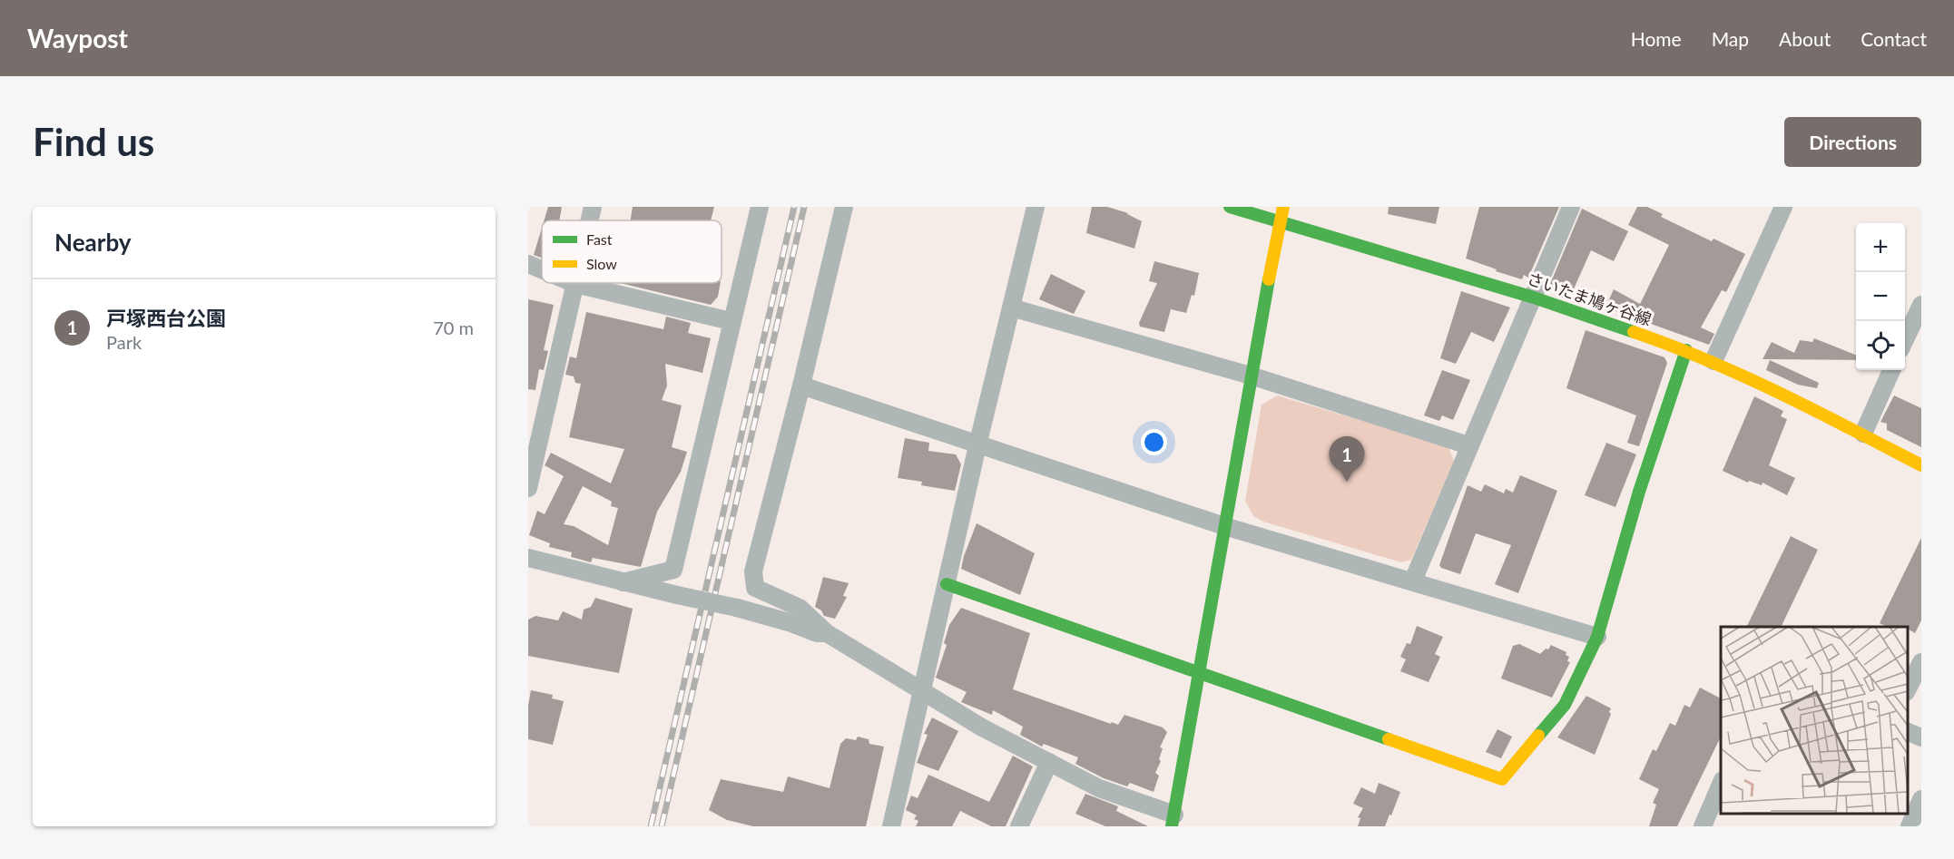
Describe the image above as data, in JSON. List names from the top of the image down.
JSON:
{
  "streets": {
    "street": ["さいたま鳩ヶ谷線"]
  },
  "legend": ["Fast", "Slow"],
  "page": {
    "header": "Waypost",
    "nav": [
      "Home",
      "Map",
      "About",
      "Contact"
    ],
    "buttons": "Directions",
    "title": "Find us",
    "heading": "Nearby",
    "map_buttons": ["+", "−"],
    "list": [
      {
        "mark": "1",
        "name": "戸塚西台公園",
        "note": "Park",
        "value": "70 m"
      }
    ],
    "pins": "1"
  }
}
